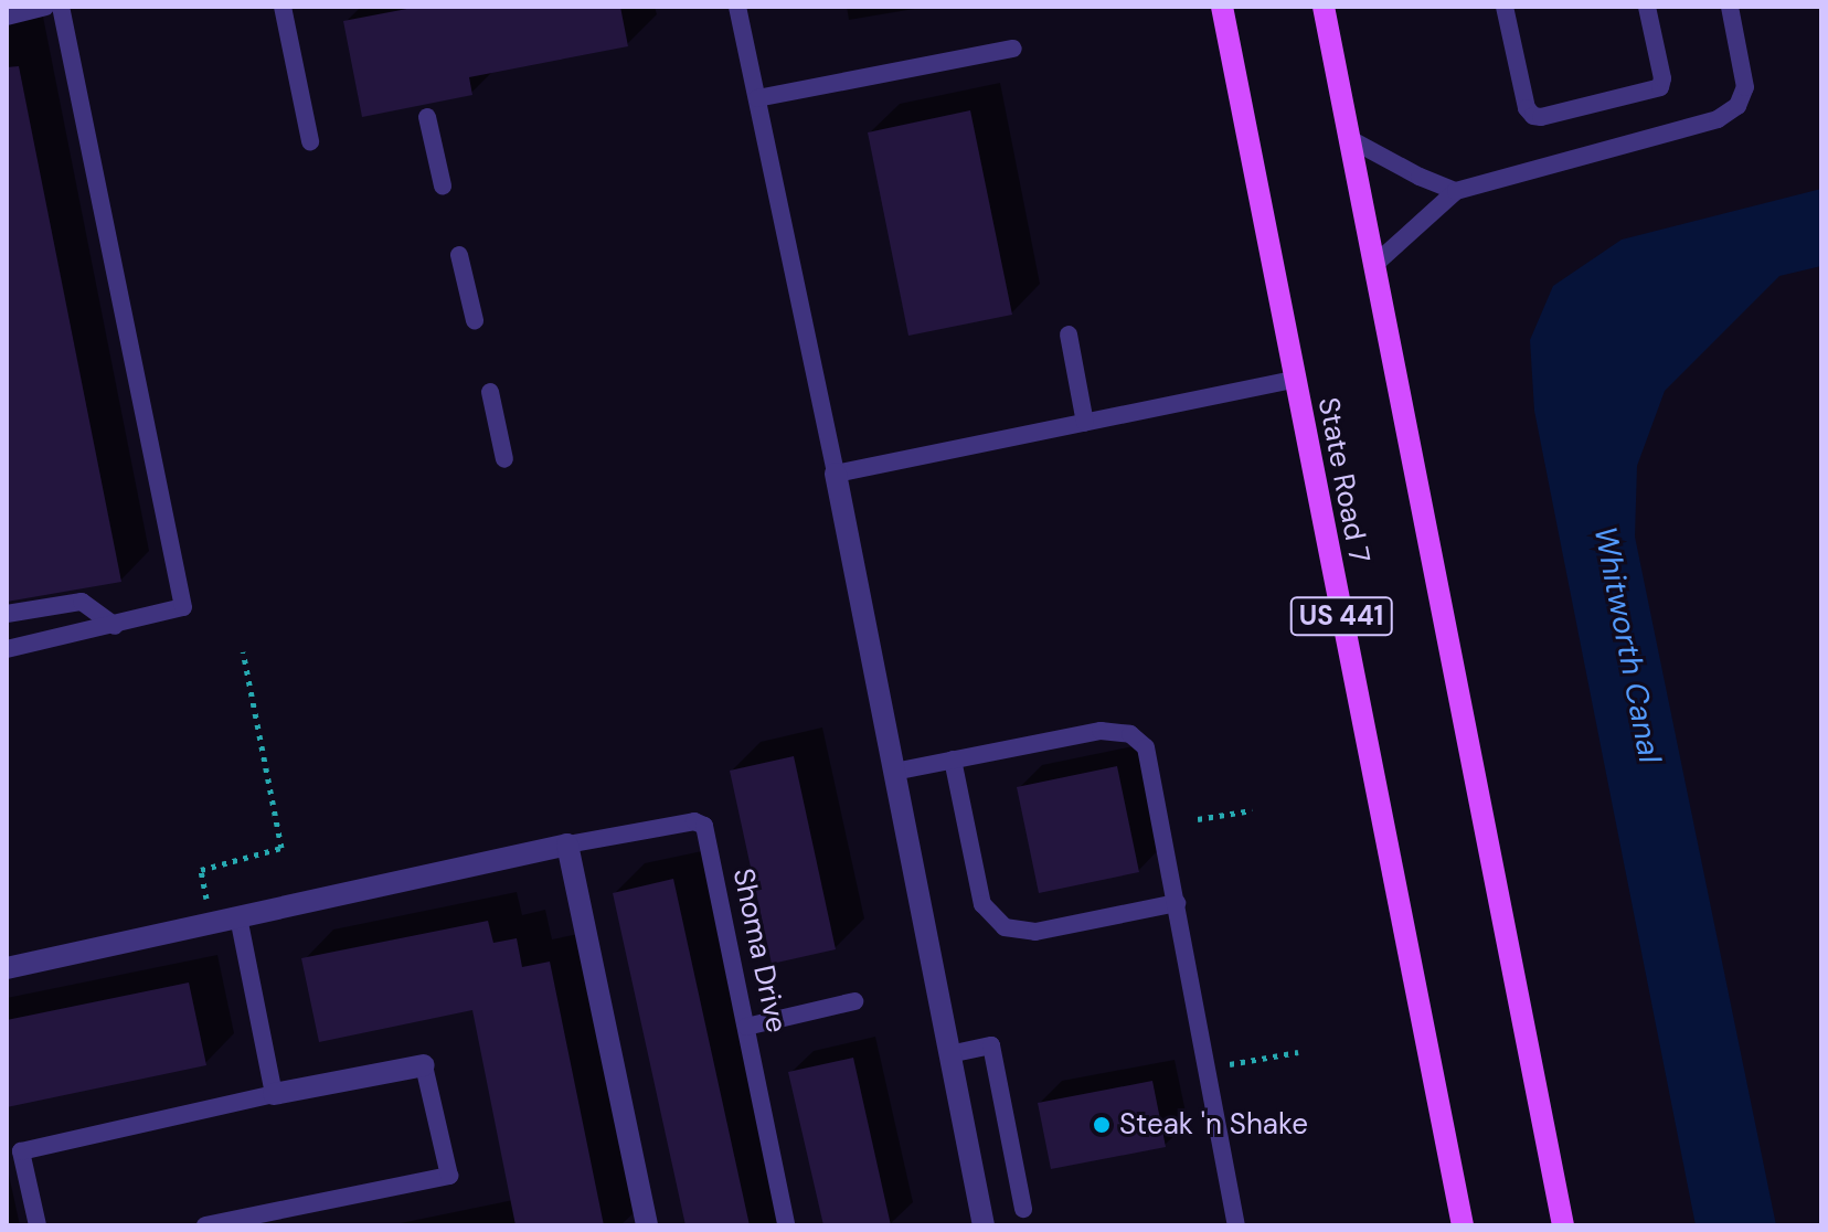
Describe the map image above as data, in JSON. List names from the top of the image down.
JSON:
{
  "streets": {
    "main road": ["State Road 7", "US 441"],
    "street": ["Shoma Drive"]
  },
  "water": ["Whitworth Canal"],
  "places": ["Steak 'n Shake"]
}
